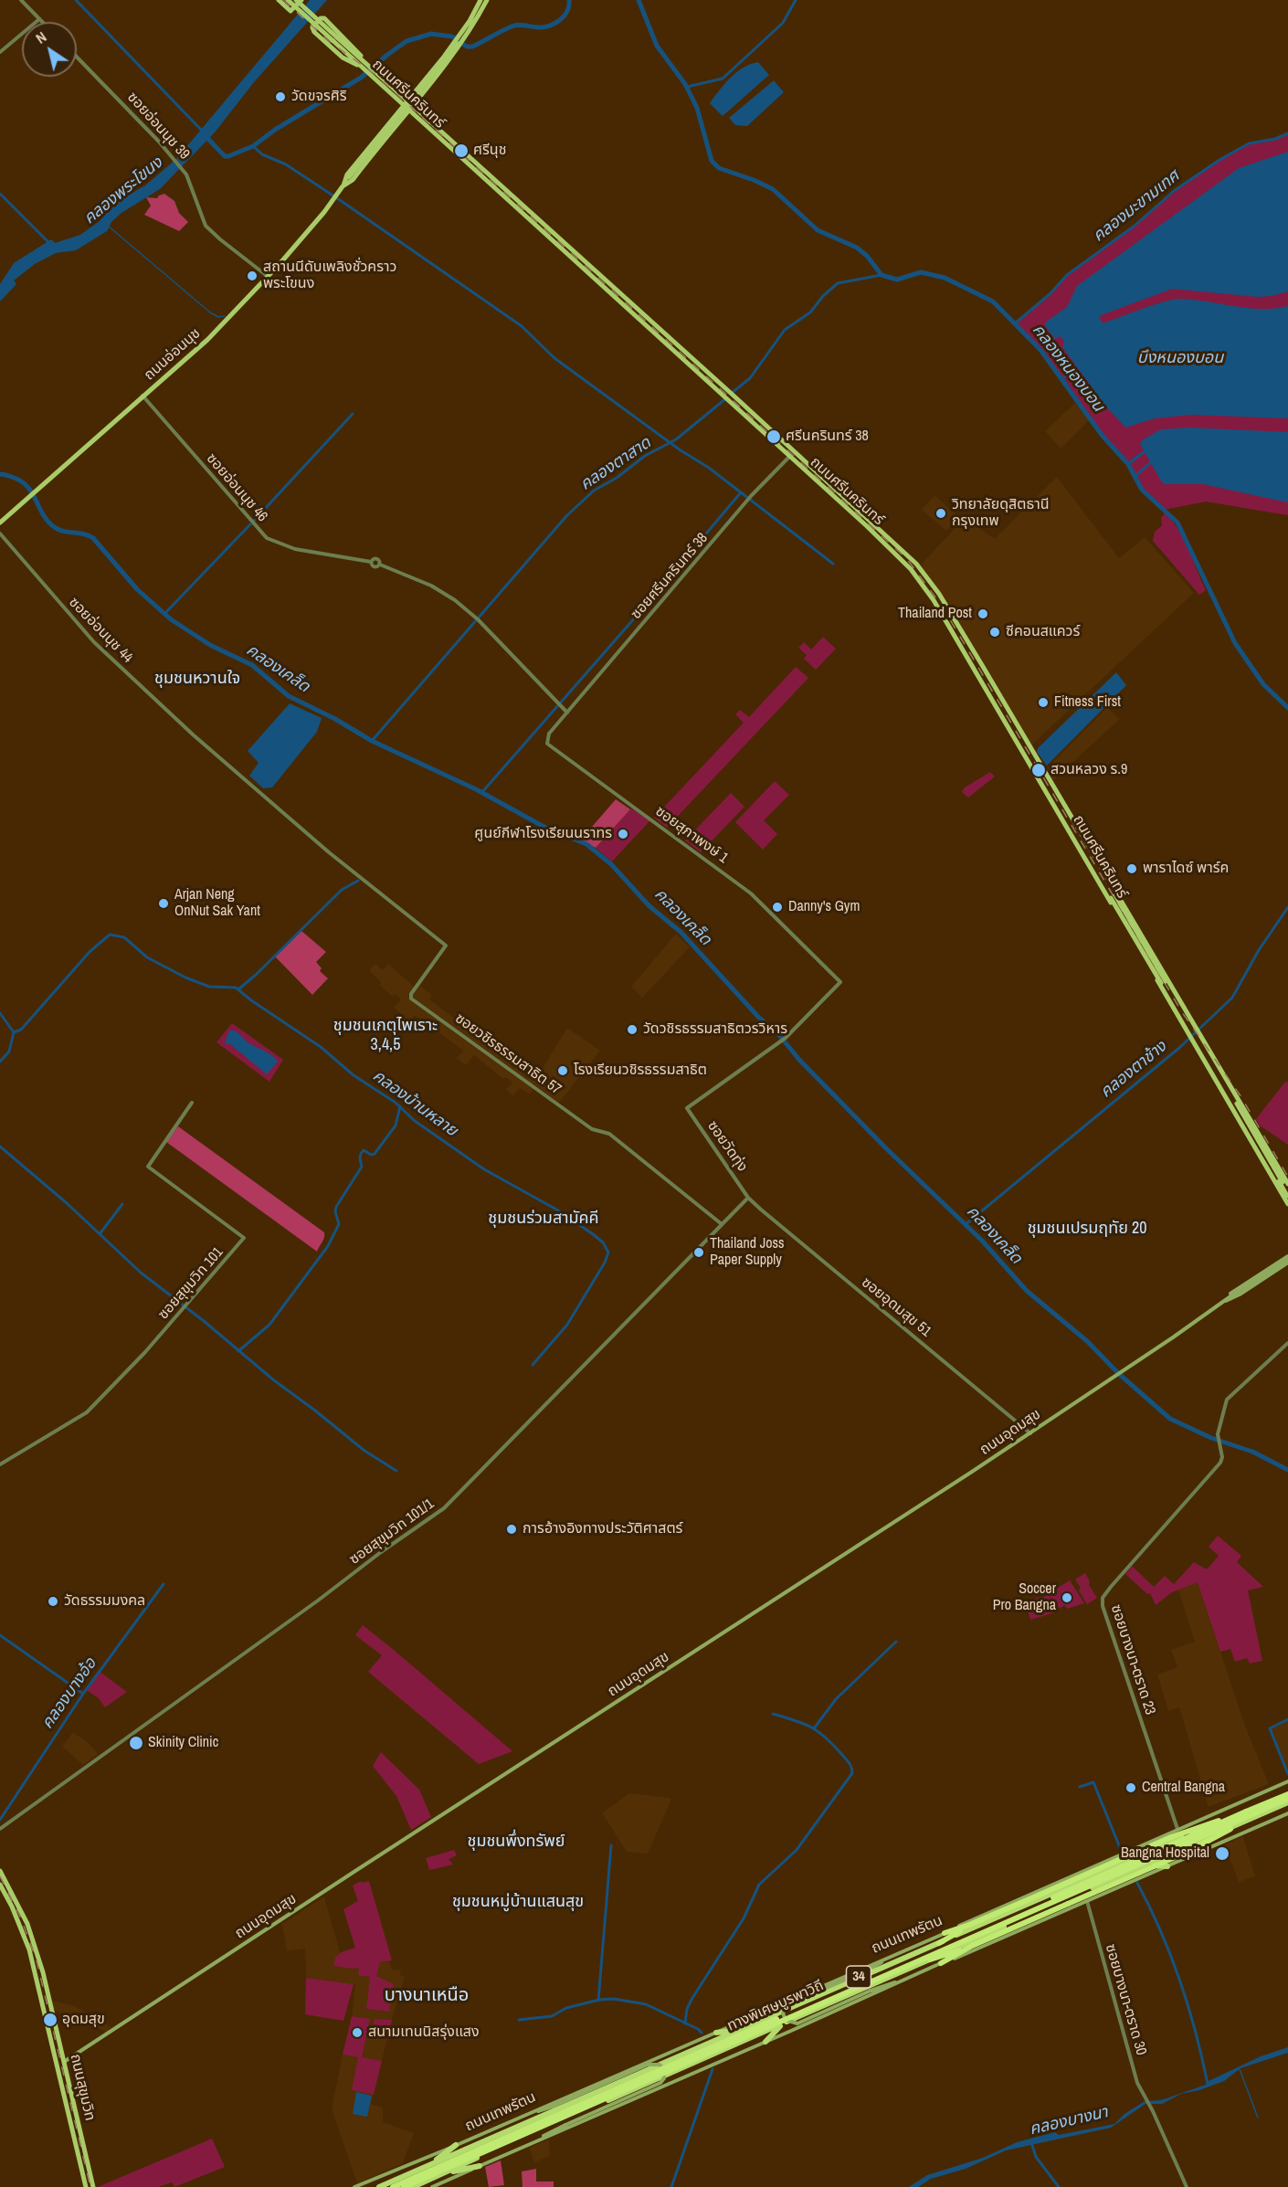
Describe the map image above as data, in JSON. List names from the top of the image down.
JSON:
{
  "streets": {
    "highway": ["ถนนเทพรัตน", "34", "ทางพิเศษบูรพาวิถี"],
    "main road": [
      "ถนนศรีนครินทร์",
      "ถนนอ่อนนุช",
      "ถนนอุดมสุข",
      "ถนนสุขุมวิท"
    ],
    "street": [
      "ซอยอ่อนนุช 39",
      "ซอยอ่อนนุช 46",
      "ซอยศรีนครินทร์ 38",
      "ซอยอ่อนนุช 44",
      "ซอยสุภาพงษ์ 1",
      "ซอยวชิรธรรมสาธิต 57",
      "ซอยวัดทุ่ง",
      "ซอยสุขุมวิท 101",
      "ซอยอุดมสุข 51",
      "ซอยสุขุมวิท 101/1",
      "ซอยบางนา-ตราด 23",
      "ซอยบางนา-ตราด 30"
    ]
  },
  "crossings": [
    ["ถนนศรีนครินทร์", "ถนนอ่อนนุช"],
    ["ถนนศรีนครินทร์", "ซอยศรีนครินทร์ 38"],
    ["ซอยอ่อนนุช 39", "ถนนอ่อนนุช"],
    ["ถนนอ่อนนุช", "ซอยอ่อนนุช 46"],
    ["ซอยอ่อนนุช 46", "ซอยศรีนครินทร์ 38"],
    ["ซอยอ่อนนุช 46", "ซอยสุภาพงษ์ 1"],
    ["ซอยศรีนครินทร์ 38", "ซอยสุภาพงษ์ 1"],
    ["ซอยอ่อนนุช 44", "ซอยวชิรธรรมสาธิต 57"],
    ["ซอยสุภาพงษ์ 1", "ซอยวัดทุ่ง"],
    ["ซอยวชิรธรรมสาธิต 57", "ซอยสุขุมวิท 101/1"],
    ["ซอยวัดทุ่ง", "ซอยอุดมสุข 51"],
    ["ซอยวัดทุ่ง", "ซอยสุขุมวิท 101/1"],
    ["ซอยอุดมสุข 51", "ถนนอุดมสุข"],
    ["ซอยอุดมสุข 51", "ซอยสุขุมวิท 101/1"],
    ["ถนนอุดมสุข", "ถนนสุขุมวิท"],
    ["ซอยบางนา-ตราด 23", "ถนนเทพรัตน"],
    ["ถนนเทพรัตน", "ทางพิเศษบูรพาวิถี"],
    ["34", "ซอยบางนา-ตราด 30"]
  ],
  "districts": [
    "ชุมชนหวานใจ",
    "ชุมชนเกตุไพเราะ 3,4,5",
    "ชุมชนร่วมสามัคคี",
    "ชุมชนเปรมฤทัย 20",
    "ชุมชนพึ่งทรัพย์",
    "ชุมชนหมู่บ้านแสนสุข",
    "บางนาเหนือ"
  ],
  "water": [
    "คลองพระโขนง",
    "คลองมะขามเทศ",
    "บึงหนองบอน",
    "คลองหนองบอน",
    "คลองตาสาด",
    "คลองเคล็ด",
    "คลองตาช้าง",
    "คลองบ้านหลาย",
    "คลองบางอ้อ",
    "คลองบางนา"
  ],
  "places": [
    "วัดขจรศิริ",
    "ศรีนุช",
    "สถานนีดับเพลิงชั่วคราว พระโขนง",
    "ศรีนครินทร์ 38",
    "วิทยาลัยดุสิตธานี กรุงเทพ",
    "Thailand Post",
    "ซีคอนสแควร์",
    "Fitness First",
    "สวนหลวง ร.9",
    "ศูนย์กีฬาโรงเรียนนราทร",
    "พาราไดซ์ พาร์ค",
    "Arjan Neng OnNut Sak Yant",
    "Danny's Gym",
    "วัดวชิรธรรมสาธิตวรวิหาร",
    "โรงเรียนวชิรธรรมสาธิต",
    "Thailand Joss Paper Supply",
    "การอ้างอิงทางประวัติศาสตร์",
    "Soccer Pro Bangna",
    "วัดธรรมมงคล",
    "Skinity Clinic",
    "Central Bangna",
    "Bangna Hospital",
    "อุดมสุข",
    "สนามเทนนิสรุ่งแสง"
  ],
  "north": "top left"
}
